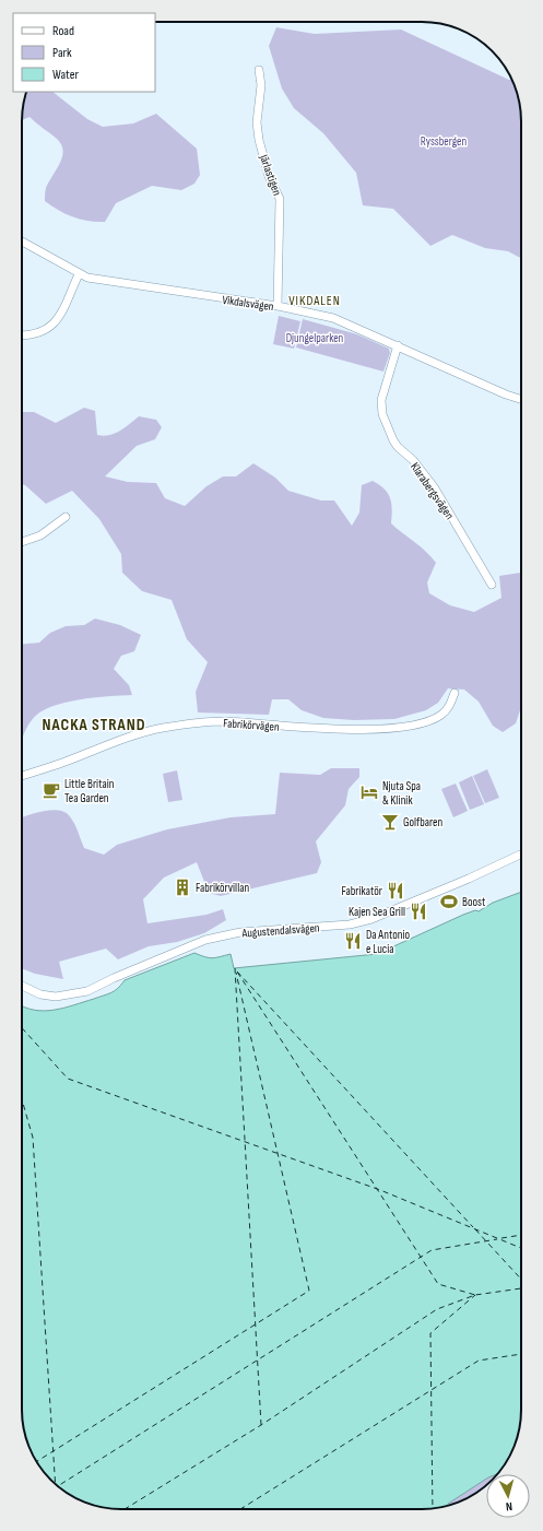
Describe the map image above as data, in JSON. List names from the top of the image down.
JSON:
{
  "streets": {
    "street": [
      "Järlastigen",
      "Vikdalsvägen",
      "Klarabergsvägen",
      "Fabrikörvägen",
      "Augustendalsvägen"
    ]
  },
  "crossings": [
    ["Järlastigen", "Vikdalsvägen"],
    ["Vikdalsvägen", "Klarabergsvägen"]
  ],
  "districts": ["VIKDALEN", "NACKA STRAND"],
  "parks": ["Ryssbergen", "Djungelparken"],
  "places": {
    "cafe": ["Little Britain Tea Garden"],
    "hotel": ["Njuta Spa & Klinik"],
    "bar": ["Golfbaren"],
    "building": ["Fabrikörvillan"],
    "restaurant": ["Fabrikatör", "Kajen Sea Grill", "Da Antonio e Lucia"],
    "sports": ["Boost"]
  },
  "legend": ["Road", "Park", "Water"],
  "north": "bottom"
}
